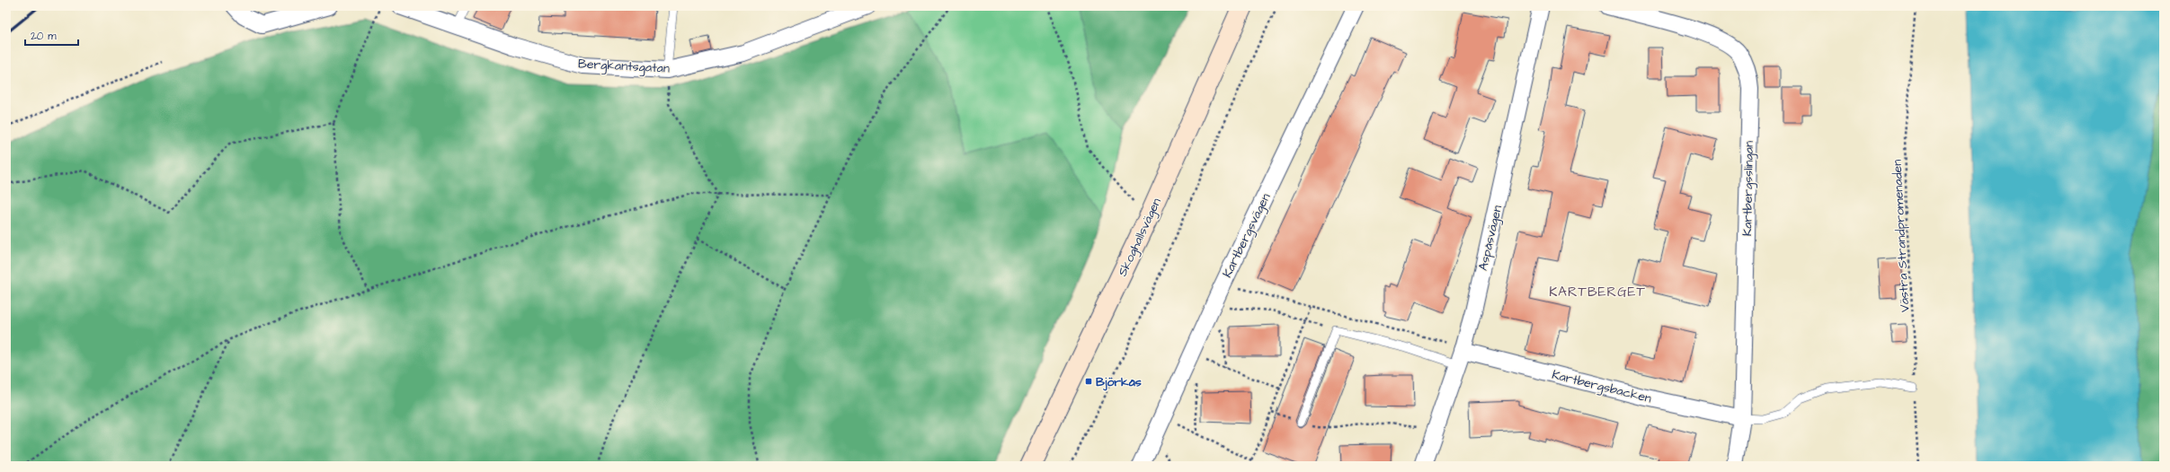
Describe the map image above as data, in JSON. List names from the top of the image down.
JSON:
{
  "streets": {
    "main road": ["Skoghallsvägen"],
    "street": [
      "Bergkantsgatan",
      "Kartbergsslingan",
      "Kartbergsvägen",
      "Aspåsvägen",
      "Kartbergsbacken"
    ],
    "path": ["Västra Strandpromenaden"]
  },
  "crossings": [
    ["Kartbergsslingan", "Kartbergsbacken"],
    ["Aspåsvägen", "Kartbergsbacken"]
  ],
  "districts": ["KARTBERGET"],
  "places": {
    "transit": ["Björkås"]
  },
  "scale_bar": "20 m"
}
